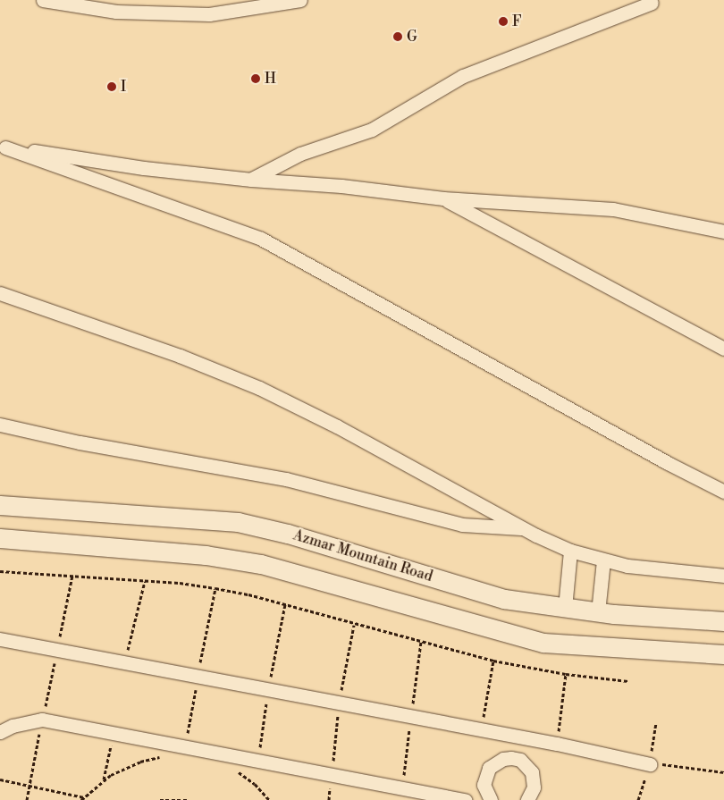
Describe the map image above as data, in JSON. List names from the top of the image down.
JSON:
{
  "streets": {
    "main road": ["Azmar Mountain Road"]
  },
  "places": [
    "F",
    "G",
    "H",
    "I"
  ]
}
